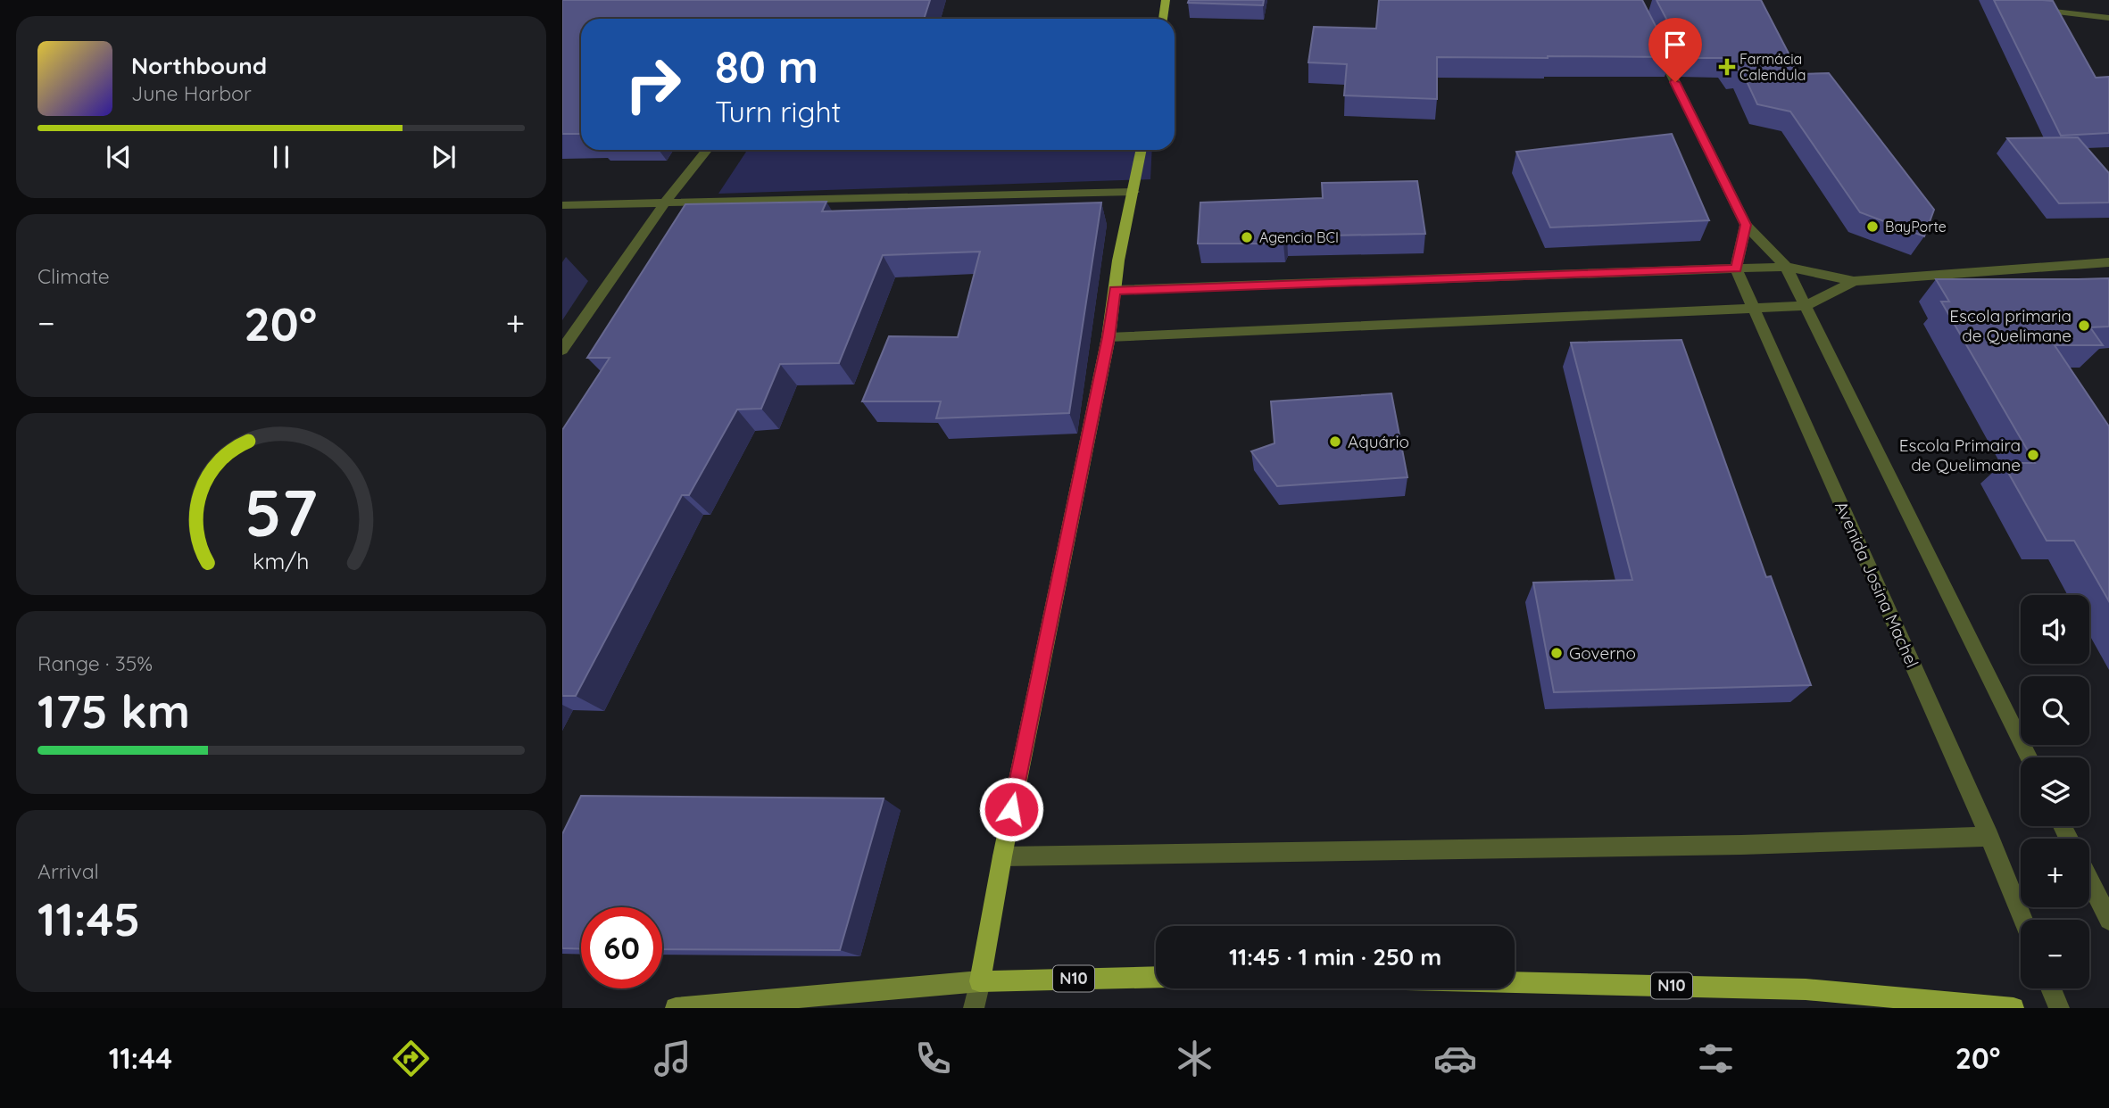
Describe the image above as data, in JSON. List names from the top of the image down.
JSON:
{
  "streets": {
    "main road": ["N10"],
    "street": ["Avenida Josina Machel"]
  },
  "places": {
    "health": ["Farmácia Calendula"],
    "other": [
      "BayPorte",
      "Agencia BCI",
      "Escola primaria de Quelimane",
      "Aquário",
      "Escola Primaira de Quelimane",
      "Governo"
    ]
  },
  "page": {
    "turn": ["80 m", "Turn right"],
    "song": ["Northbound", "June Harbor"],
    "tile": [
      "Climate",
      ["Range · 35%", "175 km"],
      ["Arrival", "11:45"]
    ],
    "heat": ["−", "20°", "+"],
    "map_buttons": ["+", "−"],
    "limit": "60",
    "trip": "11:45 · 1 min · 250 m",
    "tabs": ["11:44", "20°"],
    "gauge": ["57", "km/h"]
  }
}
